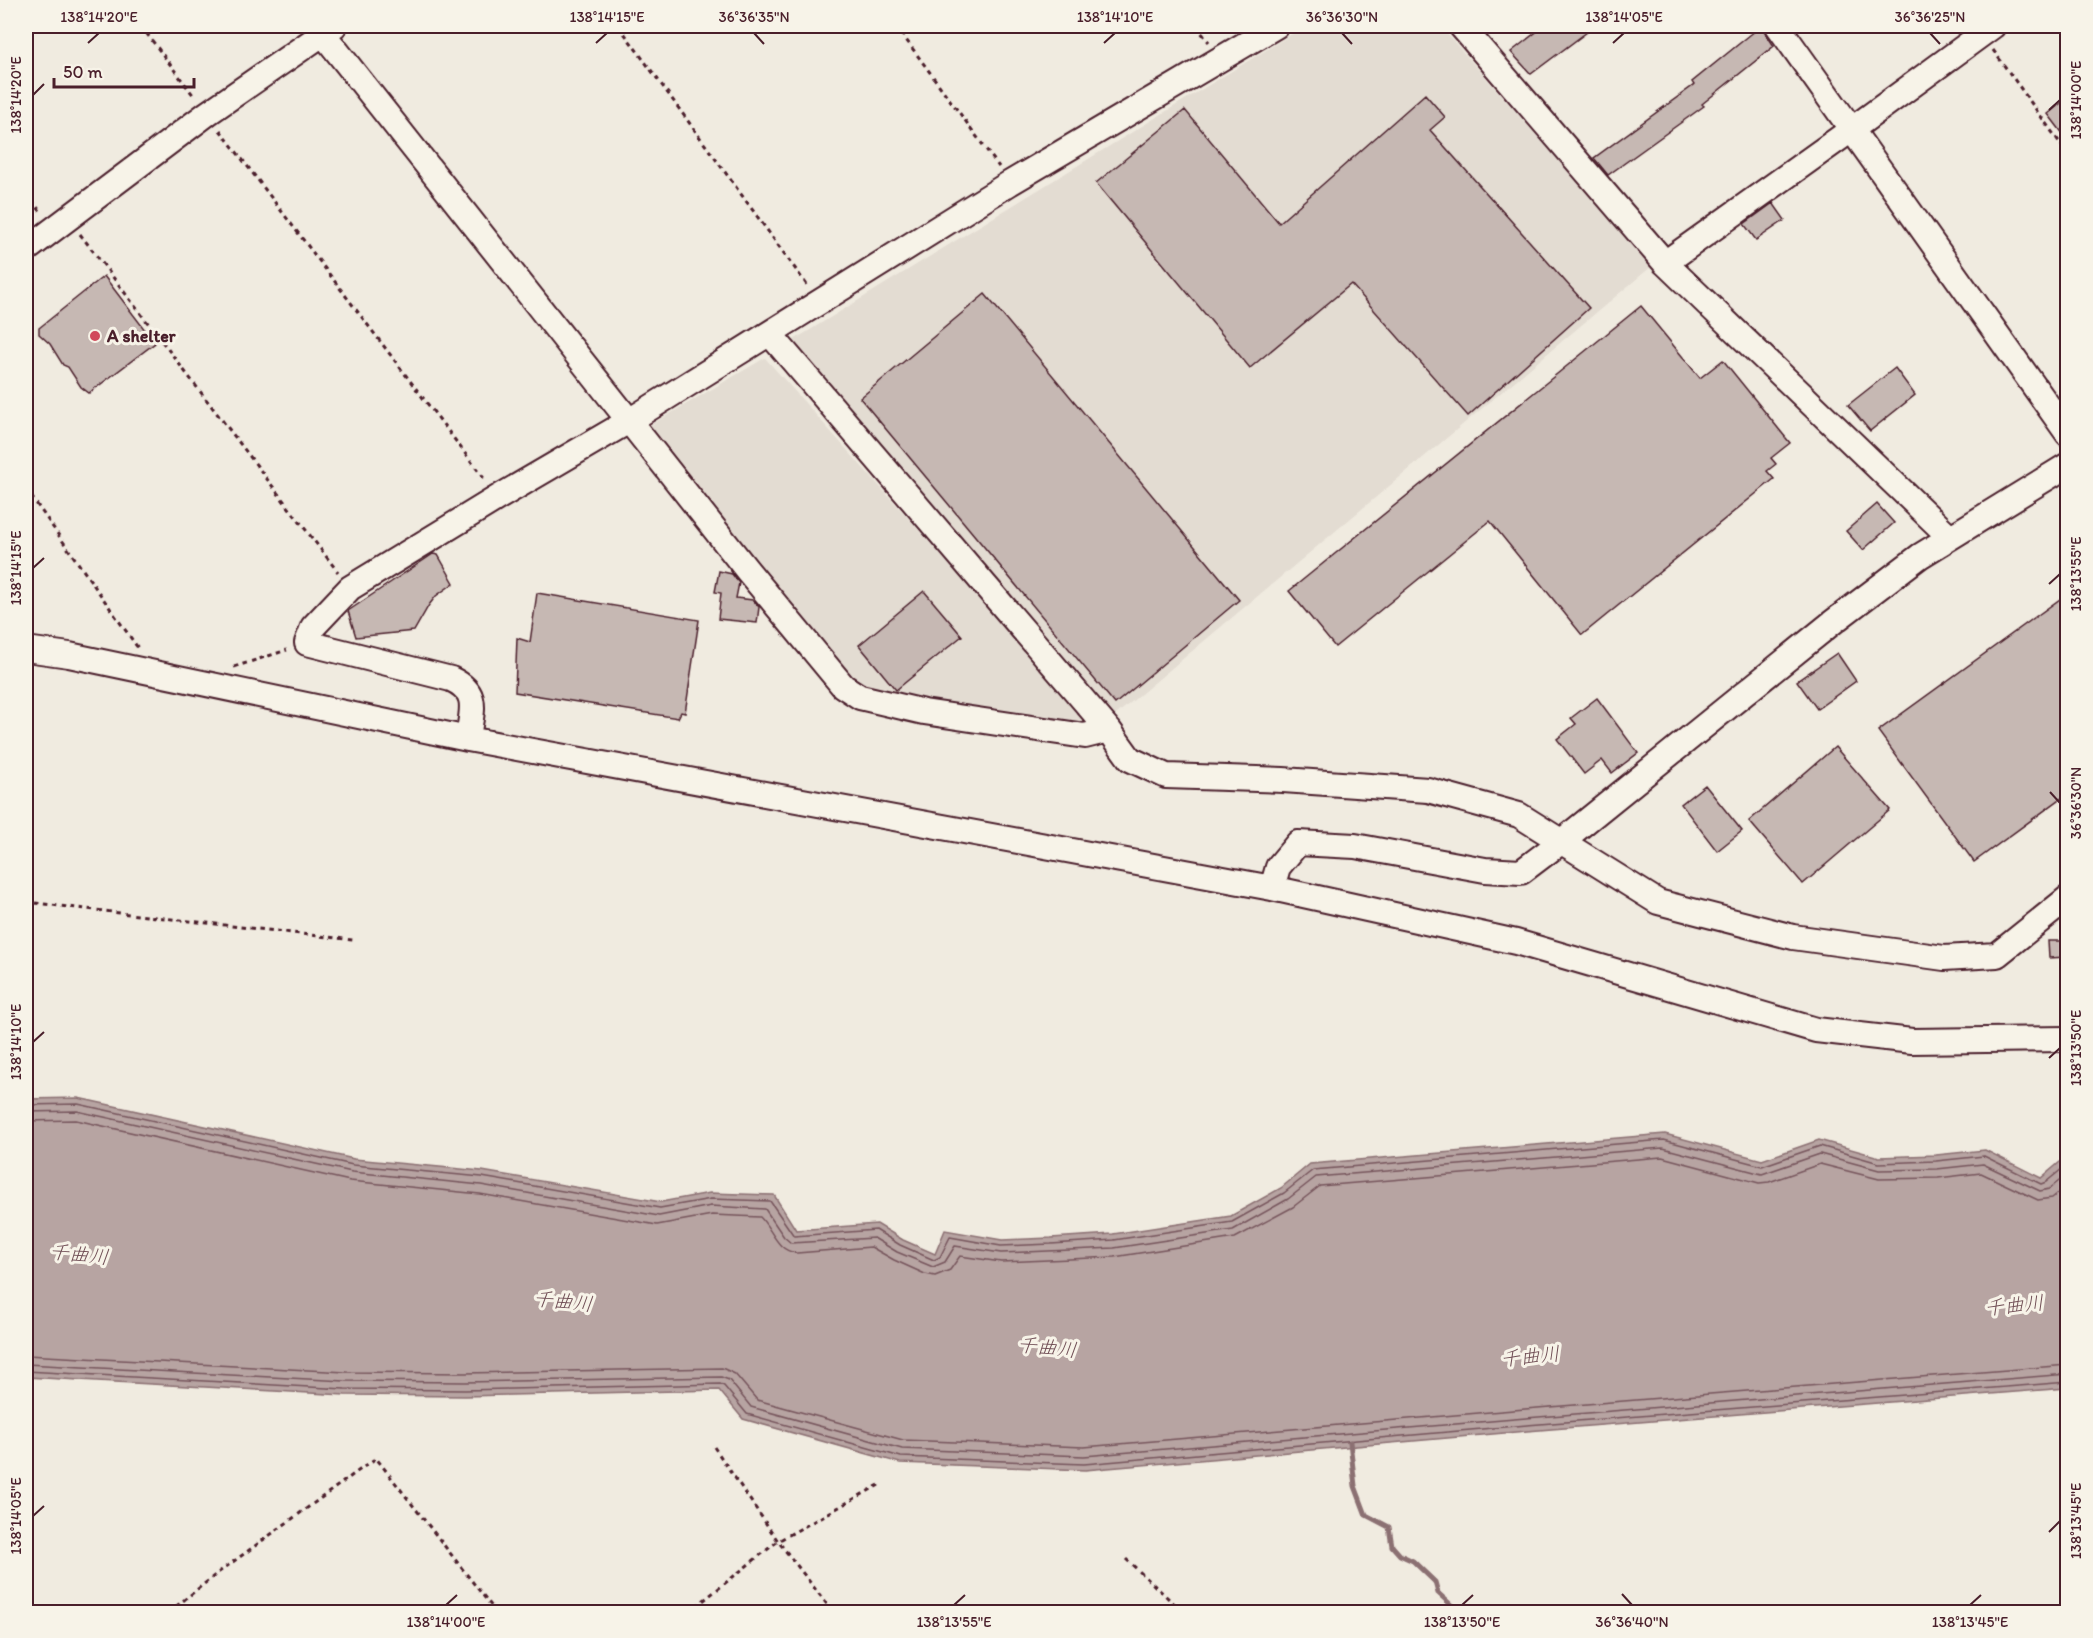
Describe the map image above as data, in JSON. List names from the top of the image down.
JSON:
{
  "water": ["千曲川"],
  "places": ["A shelter"],
  "scale_bar": "50 m",
  "coordinates": [
    "138°14'20\"E",
    "138°14'15\"E",
    "36°36'35\"N",
    "138°14'10\"E",
    "36°36'30\"N",
    "138°14'05\"E",
    "36°36'25\"N",
    "138°14'00\"E",
    "138°13'55\"E",
    "138°13'50\"E",
    "138°13'45\"E",
    "36°36'40\"N"
  ]
}
